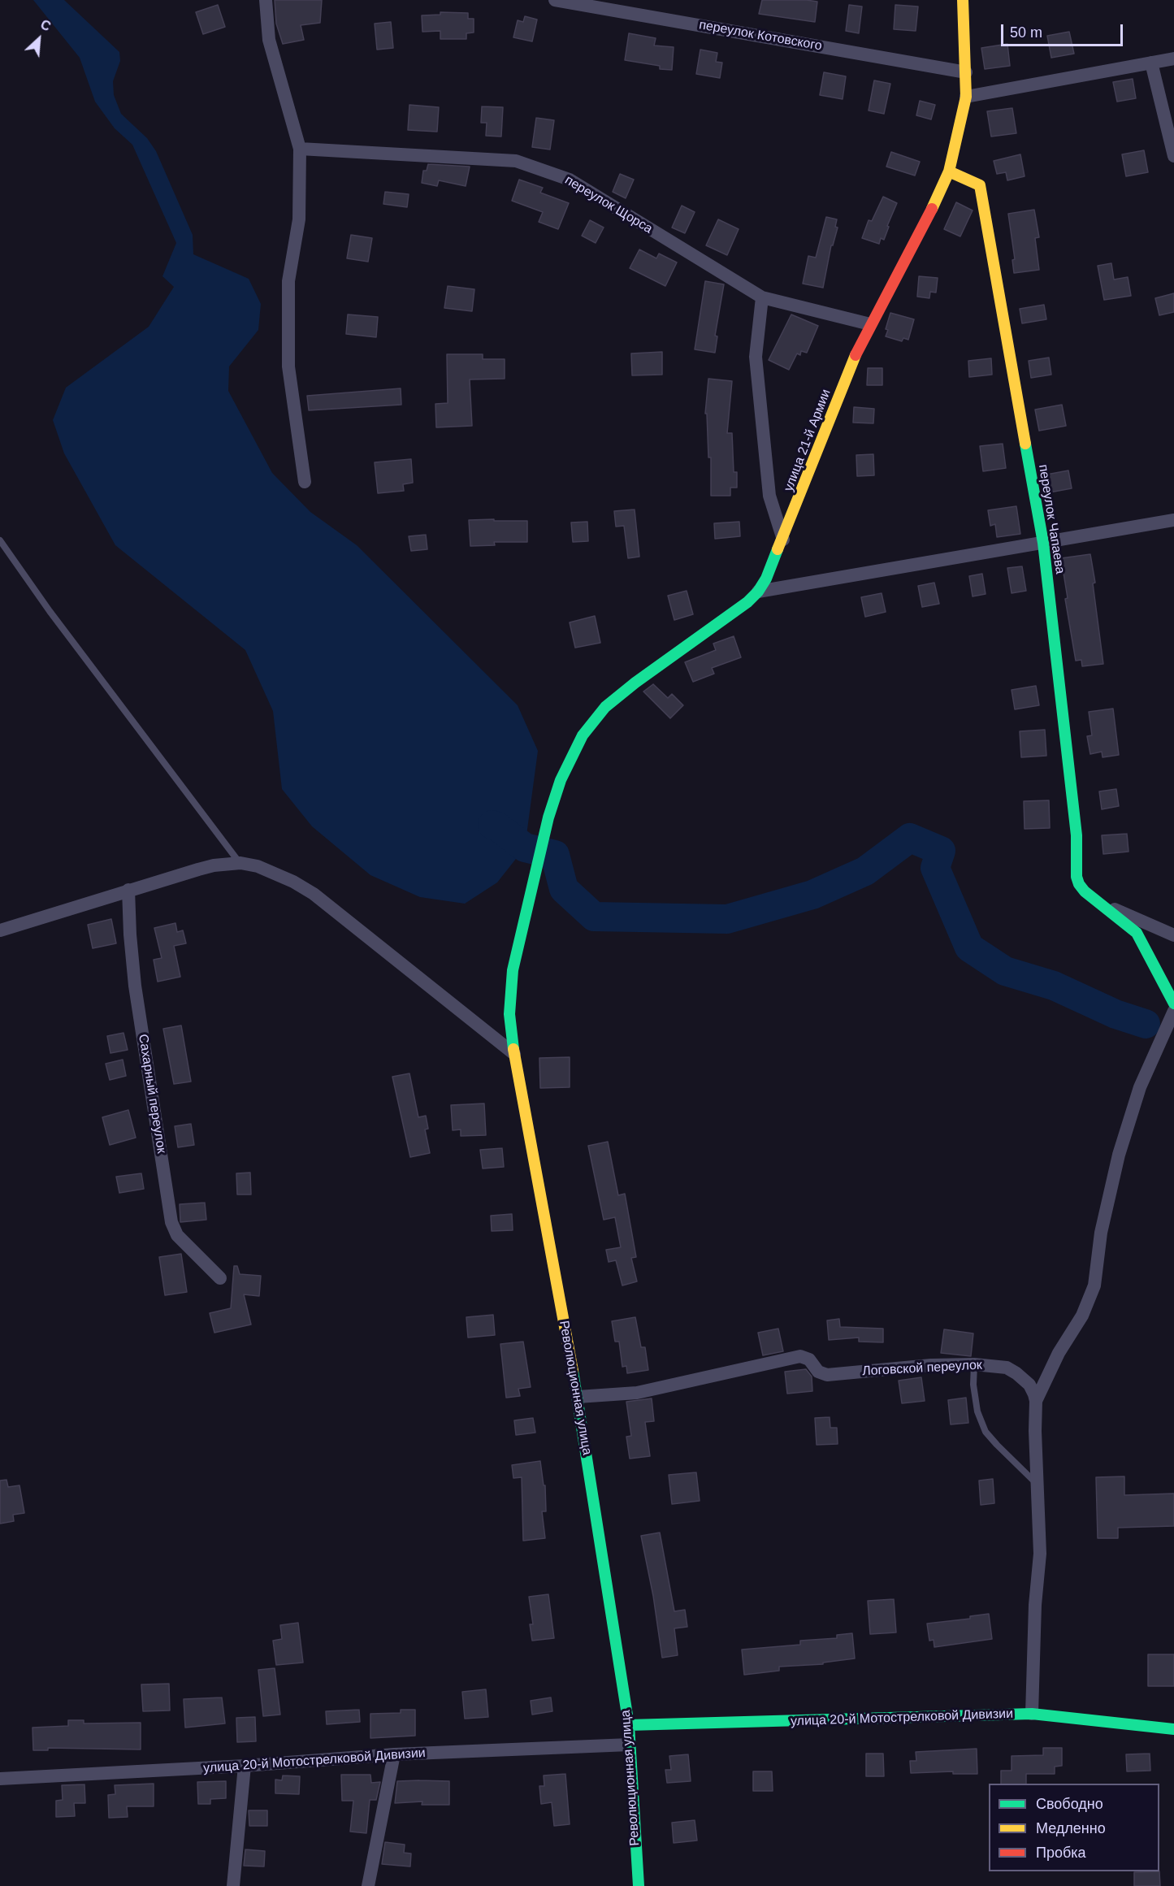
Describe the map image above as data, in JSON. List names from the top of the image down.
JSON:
{
  "streets": {
    "main road": [
      "улица 21-й Армии",
      "переулок Чапаева",
      "Революционная улица",
      "улица 20-й Мотострелковой Дивизии"
    ],
    "street": [
      "переулок Котовского",
      "переулок Щорса",
      "Сахарный переулок",
      "Логовской переулок"
    ]
  },
  "crossings": [
    ["переулок Котовского", "улица 21-й Армии"],
    ["переулок Щорса", "улица 21-й Армии"],
    ["улица 21-й Армии", "переулок Чапаева"],
    ["улица 21-й Армии", "Революционная улица"],
    ["Логовской переулок", "Революционная улица"],
    ["Революционная улица", "улица 20-й Мотострелковой Дивизии"]
  ],
  "legend": ["Свободно", "Медленно", "Пробка"],
  "scale_bar": "50 m",
  "north": "top right"
}
